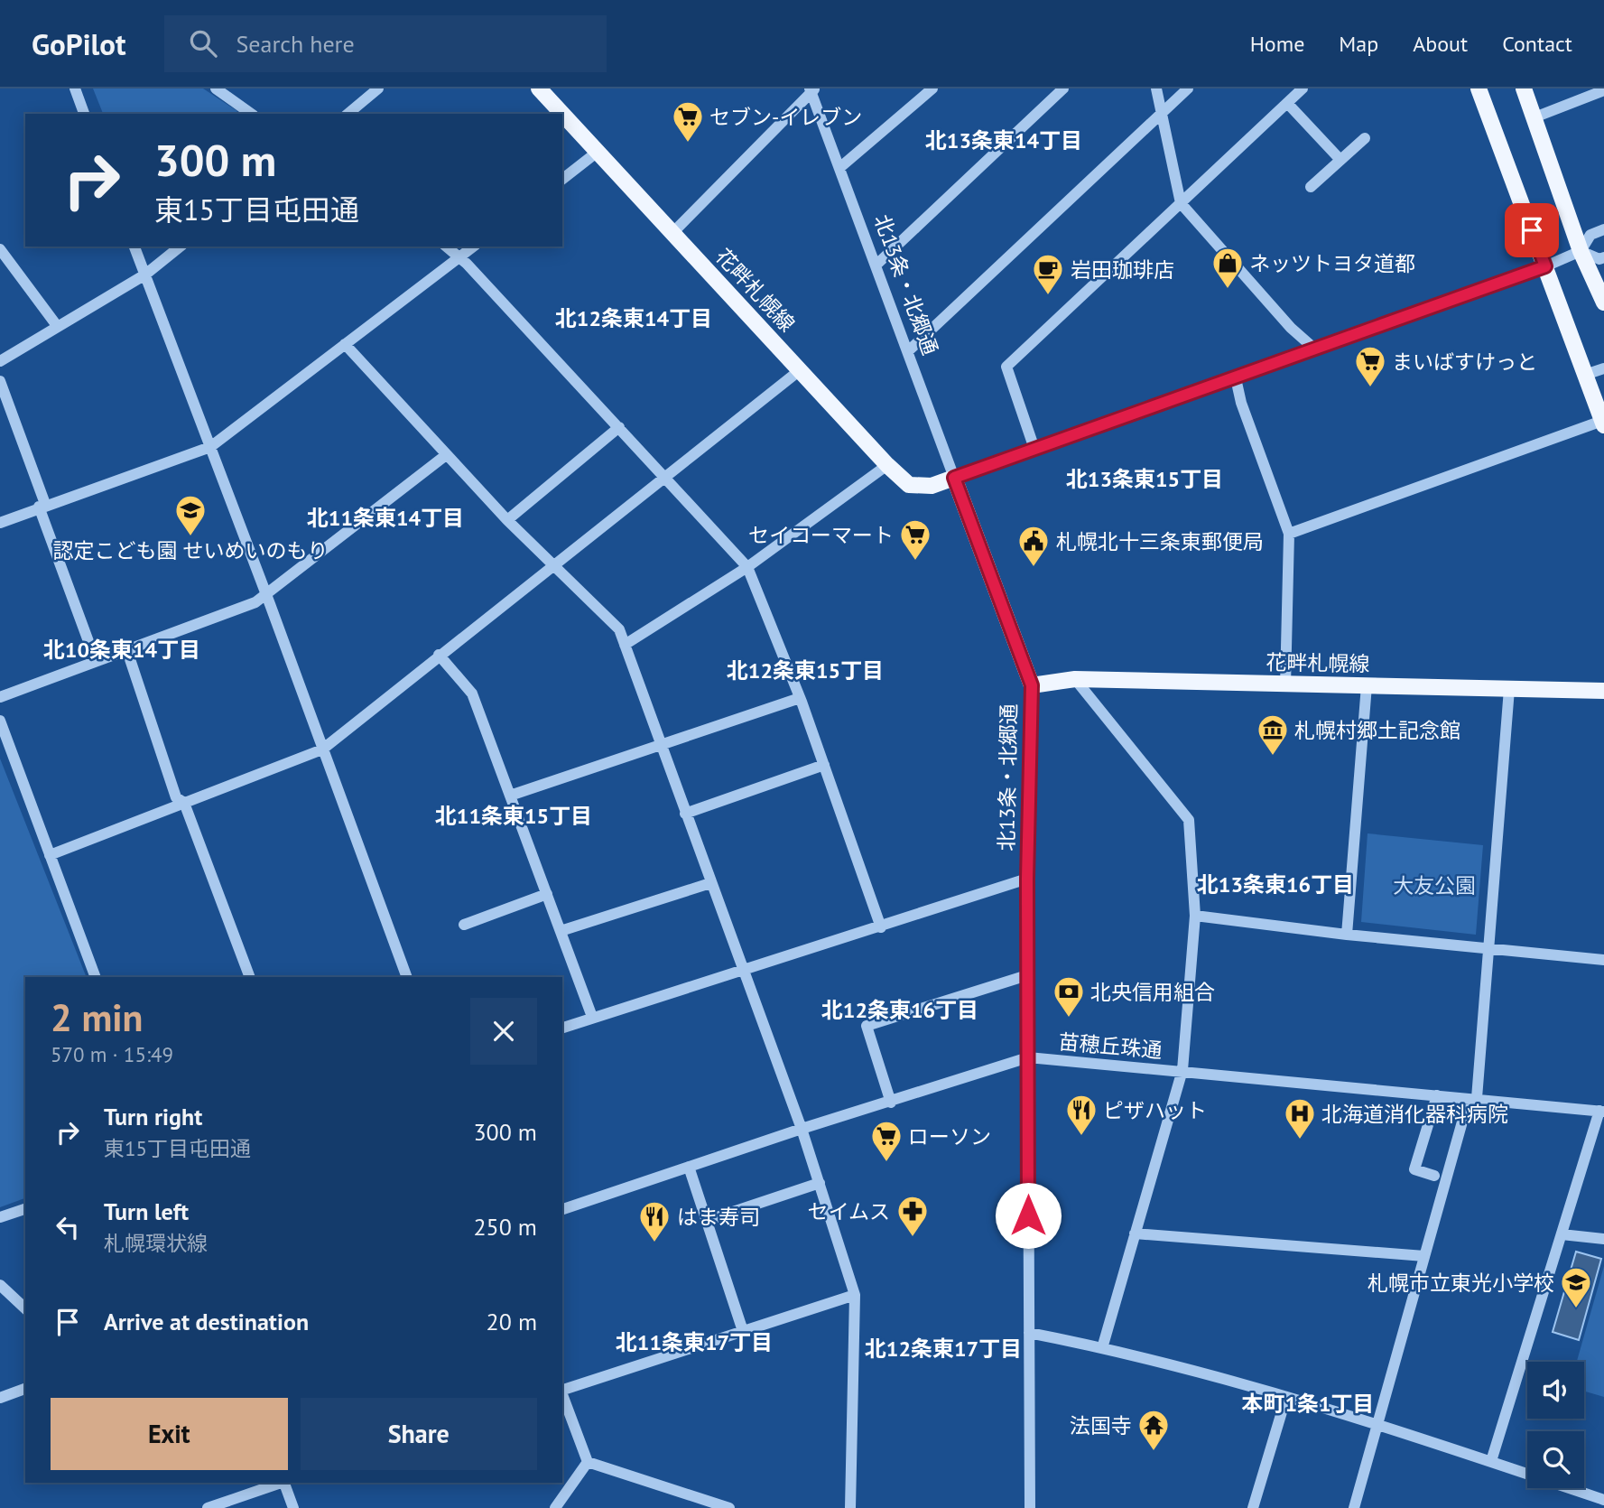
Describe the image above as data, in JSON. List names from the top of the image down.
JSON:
{
  "streets": {
    "main road": ["北13条・北郷通", "花畔札幌線"],
    "street": ["苗穂丘珠通"]
  },
  "crossings": [
    ["北13条・北郷通", "花畔札幌線"],
    ["北13条・北郷通", "苗穂丘珠通"]
  ],
  "districts": [
    "北13条東14丁目",
    "北12条東14丁目",
    "北13条東15丁目",
    "北11条東14丁目",
    "北10条東14丁目",
    "北12条東15丁目",
    "北11条東15丁目",
    "北13条東16丁目",
    "北12条東16丁目",
    "北11条東17丁目",
    "北12条東17丁目",
    "本町1条1丁目"
  ],
  "parks": ["大友公園"],
  "places": {
    "supermarket": [
      "セブン-イレブン",
      "まいばすけっと",
      "セイコーマート",
      "ローソン"
    ],
    "shop": ["ネッツトヨタ道都"],
    "cafe": ["岩田珈琲店"],
    "school or university": ["認定こども園 せいめいのもり", "札幌市立東光小学校"],
    "public building": ["札幌北十三条東郵便局"],
    "museum": ["札幌村郷土記念館"],
    "bank": ["北央信用組合"],
    "restaurant": ["ピザハット", "はま寿司"],
    "hospital": ["北海道消化器科病院"],
    "pharmacy": ["セイムス"],
    "temple": ["法国寺"]
  },
  "page": {
    "header": "GoPilot",
    "search": "Search here",
    "nav": [
      "Home",
      "Map",
      "About",
      "Contact"
    ],
    "turn": ["300 m", "東15丁目屯田通"],
    "heading": ["2 min", "570 m · 15:49"],
    "list": [
      {
        "name": "Turn right",
        "note": "東15丁目屯田通",
        "value": "300 m"
      },
      {
        "name": "Turn left",
        "note": "札幌環状線",
        "value": "250 m"
      },
      {
        "name": "Arrive at destination",
        "value": "20 m"
      }
    ],
    "buttons": ["Exit", "Share"]
  }
}
